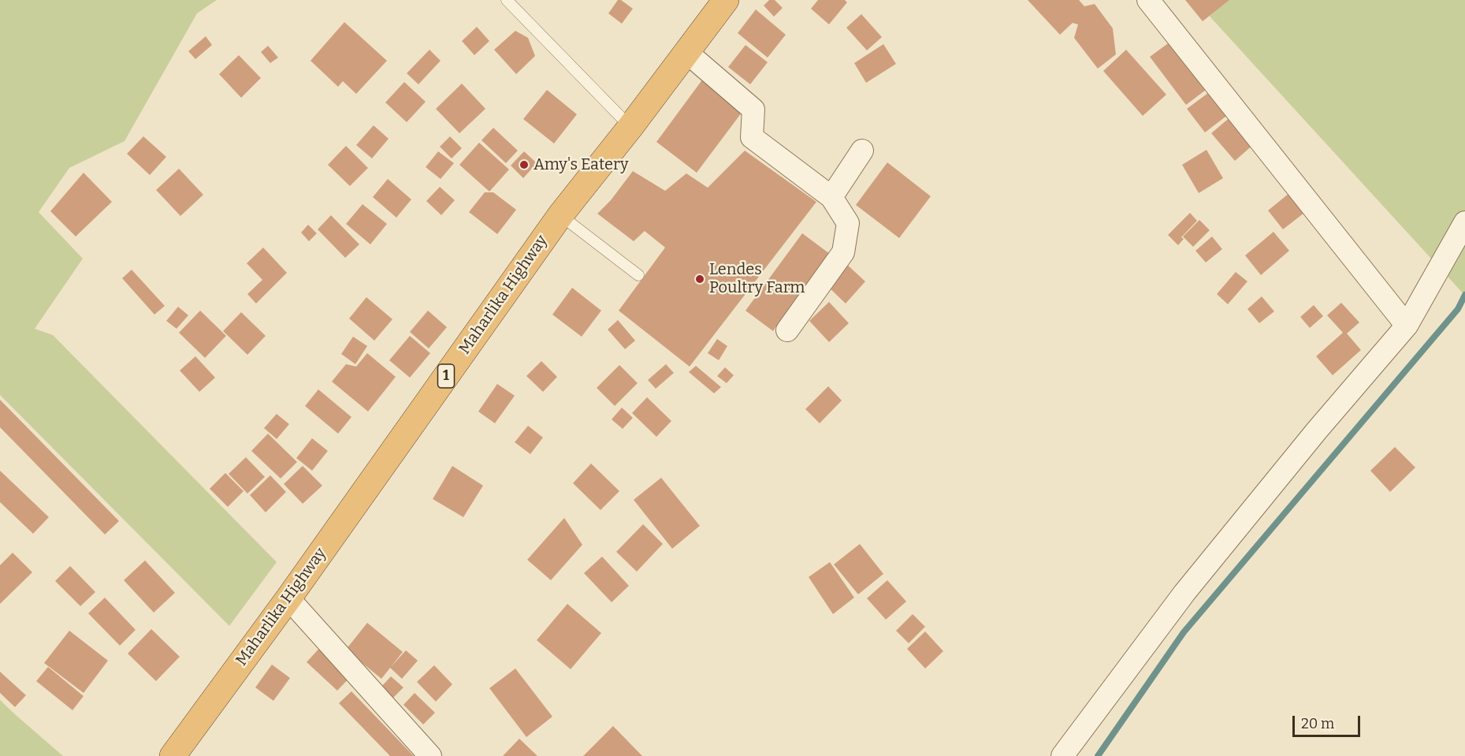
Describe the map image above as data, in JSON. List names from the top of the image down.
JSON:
{
  "streets": {
    "highway": ["Maharlika Highway", "1"]
  },
  "places": ["Amy's Eatery", "Lendes Poultry Farm"],
  "scale_bar": "20 m"
}
